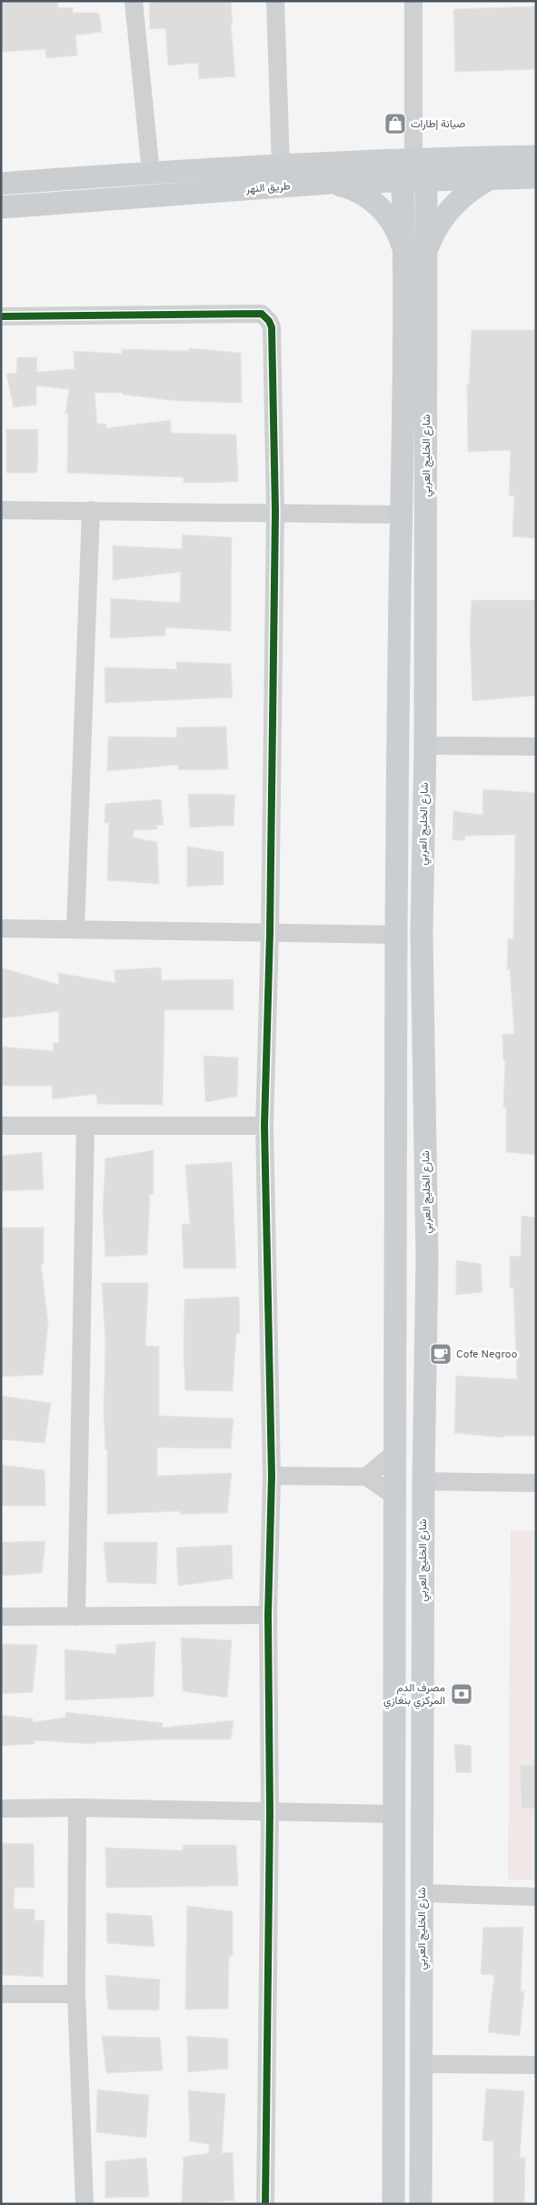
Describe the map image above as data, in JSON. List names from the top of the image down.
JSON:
{
  "streets": {
    "main road": ["طريق النهر", "شارع الخليج العربي"]
  },
  "crossings": [
    ["طريق النهر", "شارع الخليج العربي"]
  ],
  "places": {
    "shop": ["صيانة إطارات"],
    "cafe": ["Cofe Negroo"],
    "bank": ["مصرف الدم المركزي بنغازي"]
  }
}
